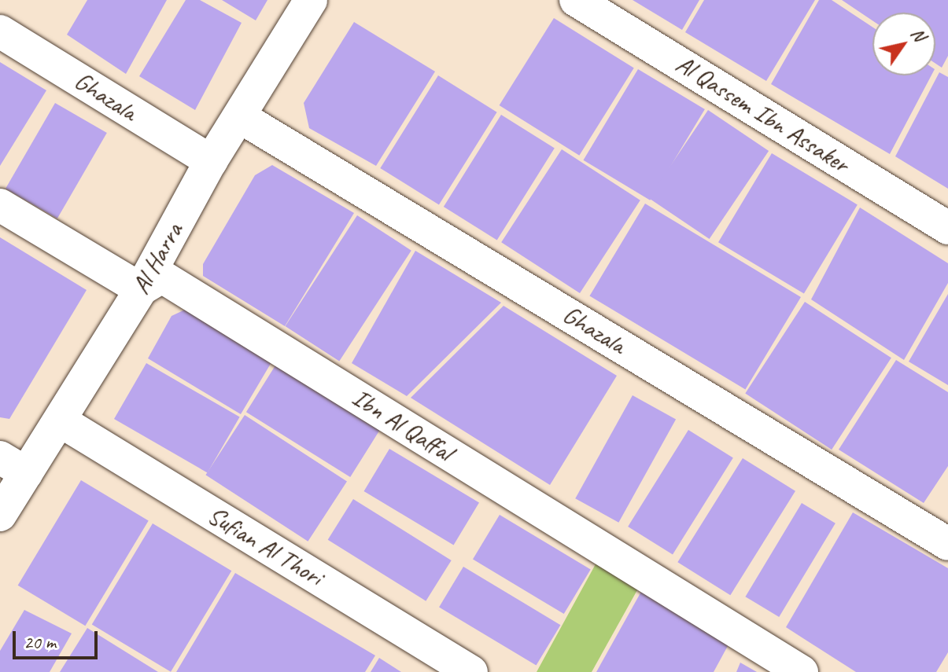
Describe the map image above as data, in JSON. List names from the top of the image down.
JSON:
{
  "streets": {
    "street": [
      "Ghazala",
      "Al Qassem Ibn Assaker",
      "Al Harra",
      "Ibn Al Qaffal",
      "Sufian Al Thori"
    ]
  },
  "crossings": [
    ["Ghazala", "Al Harra"],
    ["Al Harra", "Ibn Al Qaffal"],
    ["Al Harra", "Sufian Al Thori"]
  ],
  "scale_bar": "20 m",
  "north": "top right"
}
